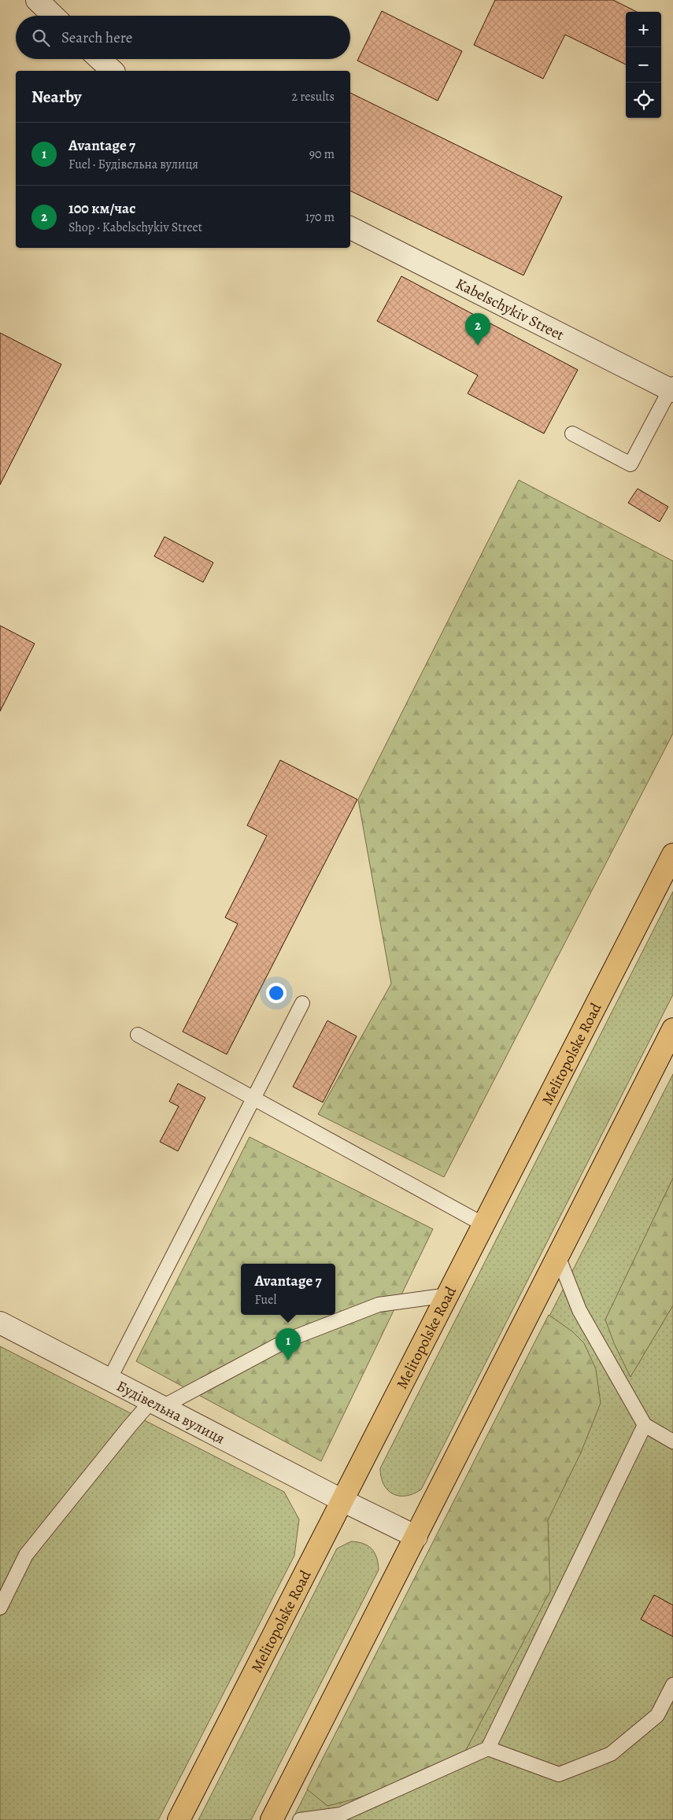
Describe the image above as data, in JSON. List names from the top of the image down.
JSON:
{
  "streets": {
    "main road": ["Melitopolske Road"],
    "street": ["Kabelschykiv Street", "Будівельна вулиця"]
  },
  "crossings": [
    ["Melitopolske Road", "Будівельна вулиця"]
  ],
  "page": {
    "map_buttons": ["+", "−"],
    "search": "Search here",
    "heading": ["Nearby", "2 results"],
    "list": [
      {
        "mark": "1",
        "name": "Avantage 7",
        "note": "Fuel · Будівельна вулиця",
        "value": "90 m"
      },
      {
        "mark": "2",
        "name": "100 км/час",
        "note": "Shop · Kabelschykiv Street",
        "value": "170 m"
      }
    ],
    "pins": ["2", "1"],
    "popup": ["Avantage 7", "Fuel"]
  }
}
